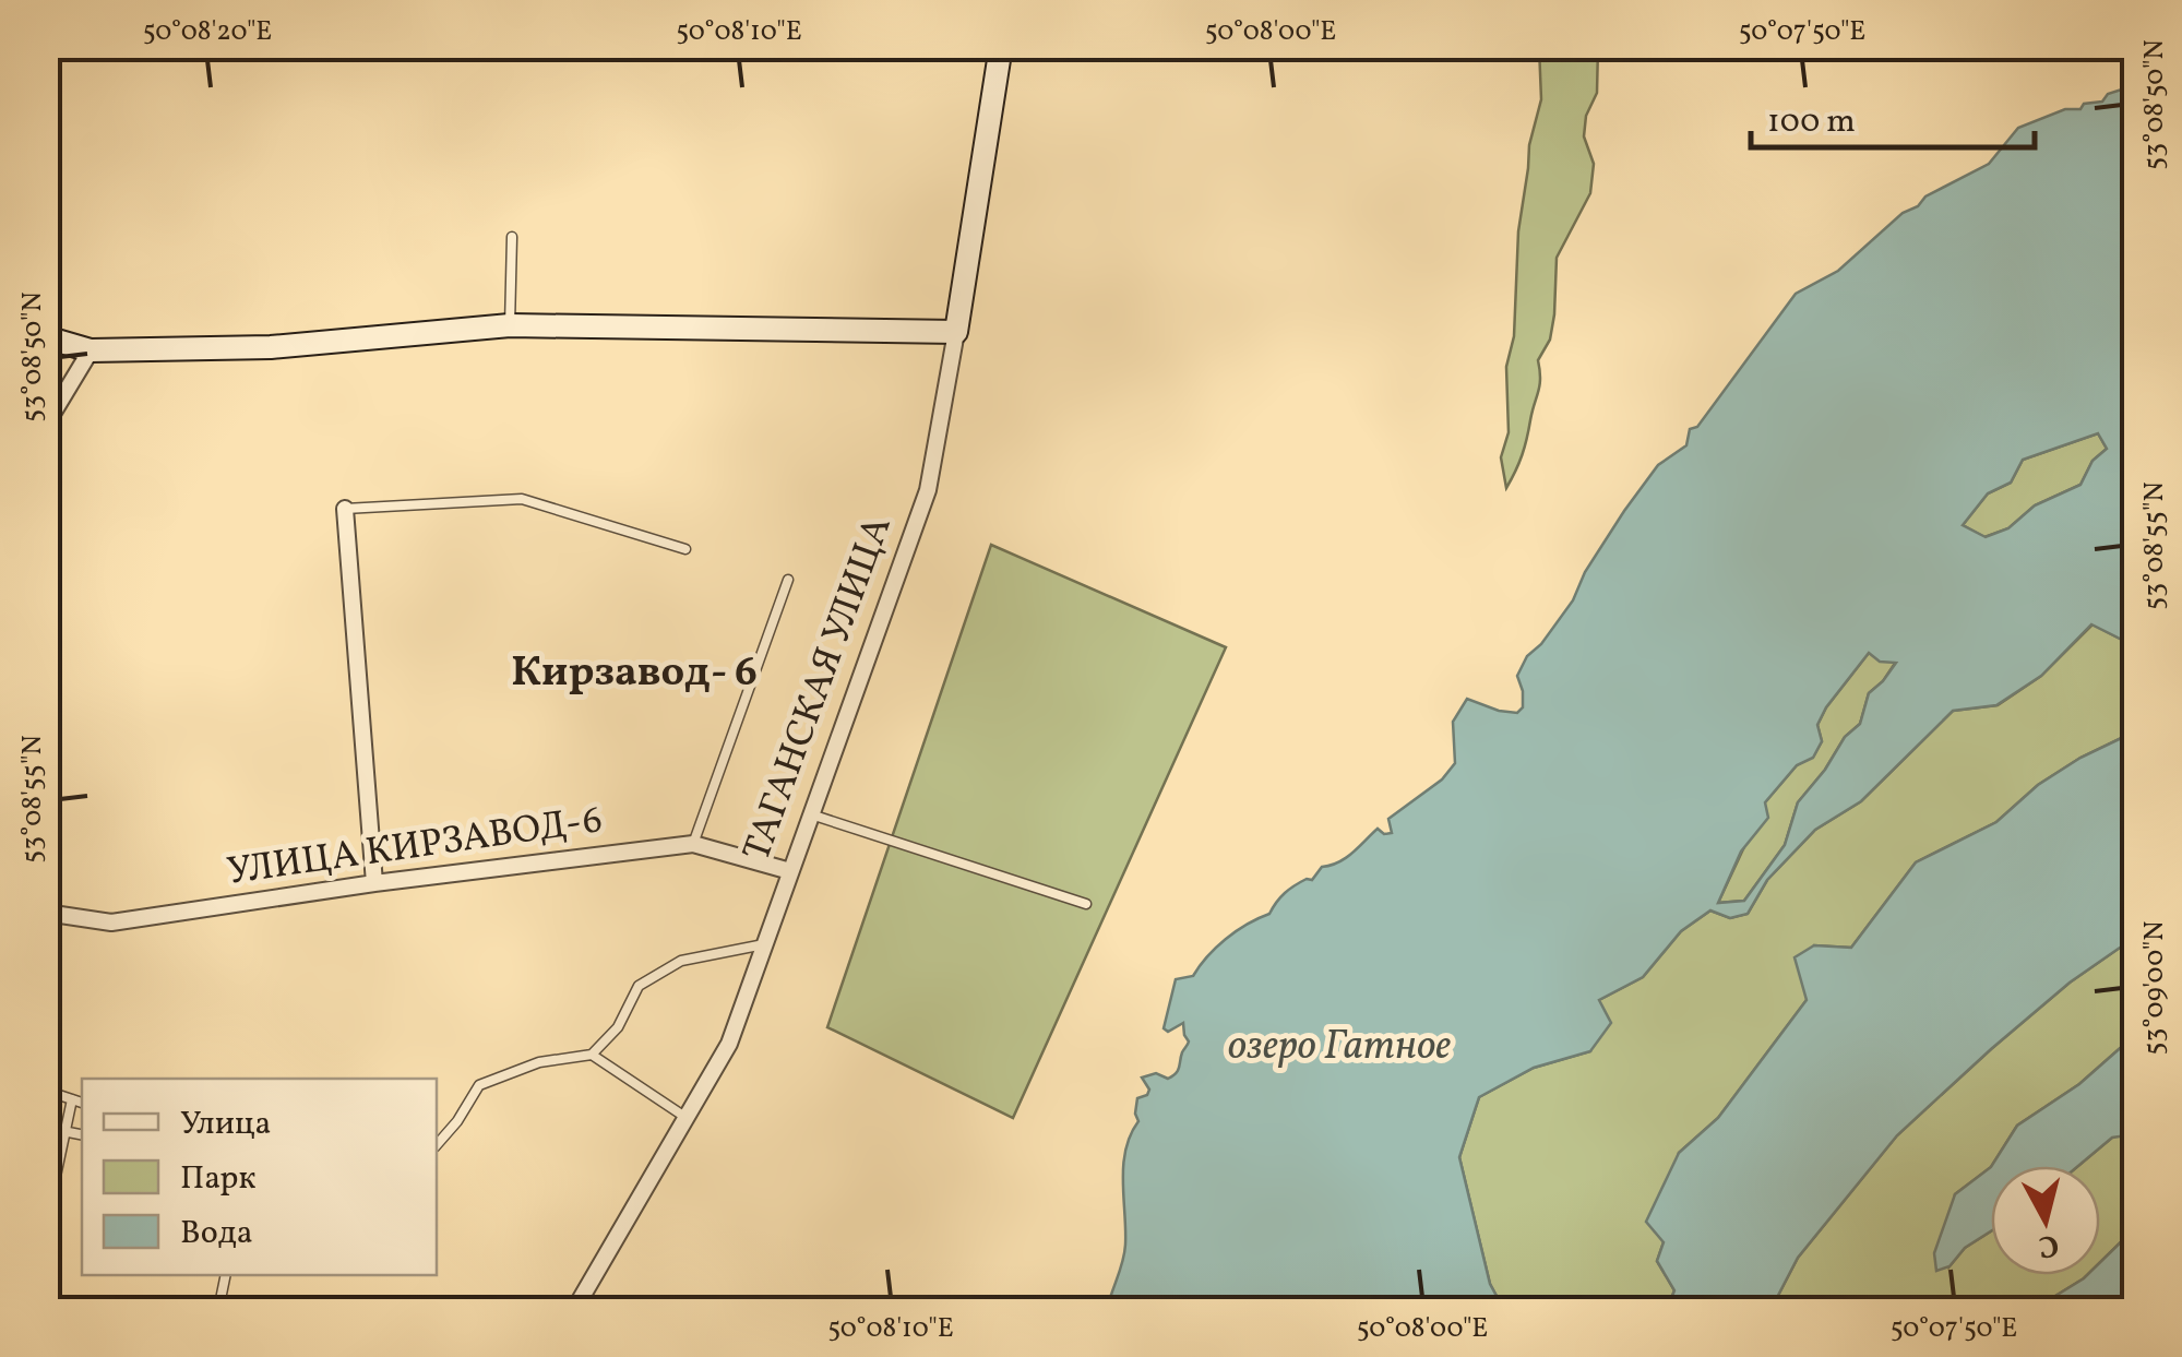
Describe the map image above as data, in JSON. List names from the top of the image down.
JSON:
{
  "streets": {
    "main road": ["ТАГАНСКАЯ УЛИЦА"],
    "street": ["УЛИЦА КИРЗАВОД-6"]
  },
  "crossings": [
    ["ТАГАНСКАЯ УЛИЦА", "УЛИЦА КИРЗАВОД-6"]
  ],
  "districts": ["Кирзавод- 6"],
  "water": ["озеро Гатное"],
  "legend": ["Улица", "Парк", "Вода"],
  "scale_bar": "100 m",
  "north": "bottom",
  "coordinates": [
    "50°08'20\"E",
    "50°08'10\"E",
    "50°08'00\"E",
    "50°07'50\"E",
    "53°08'50\"N",
    "53°08'55\"N",
    "53°09'00\"N"
  ]
}
